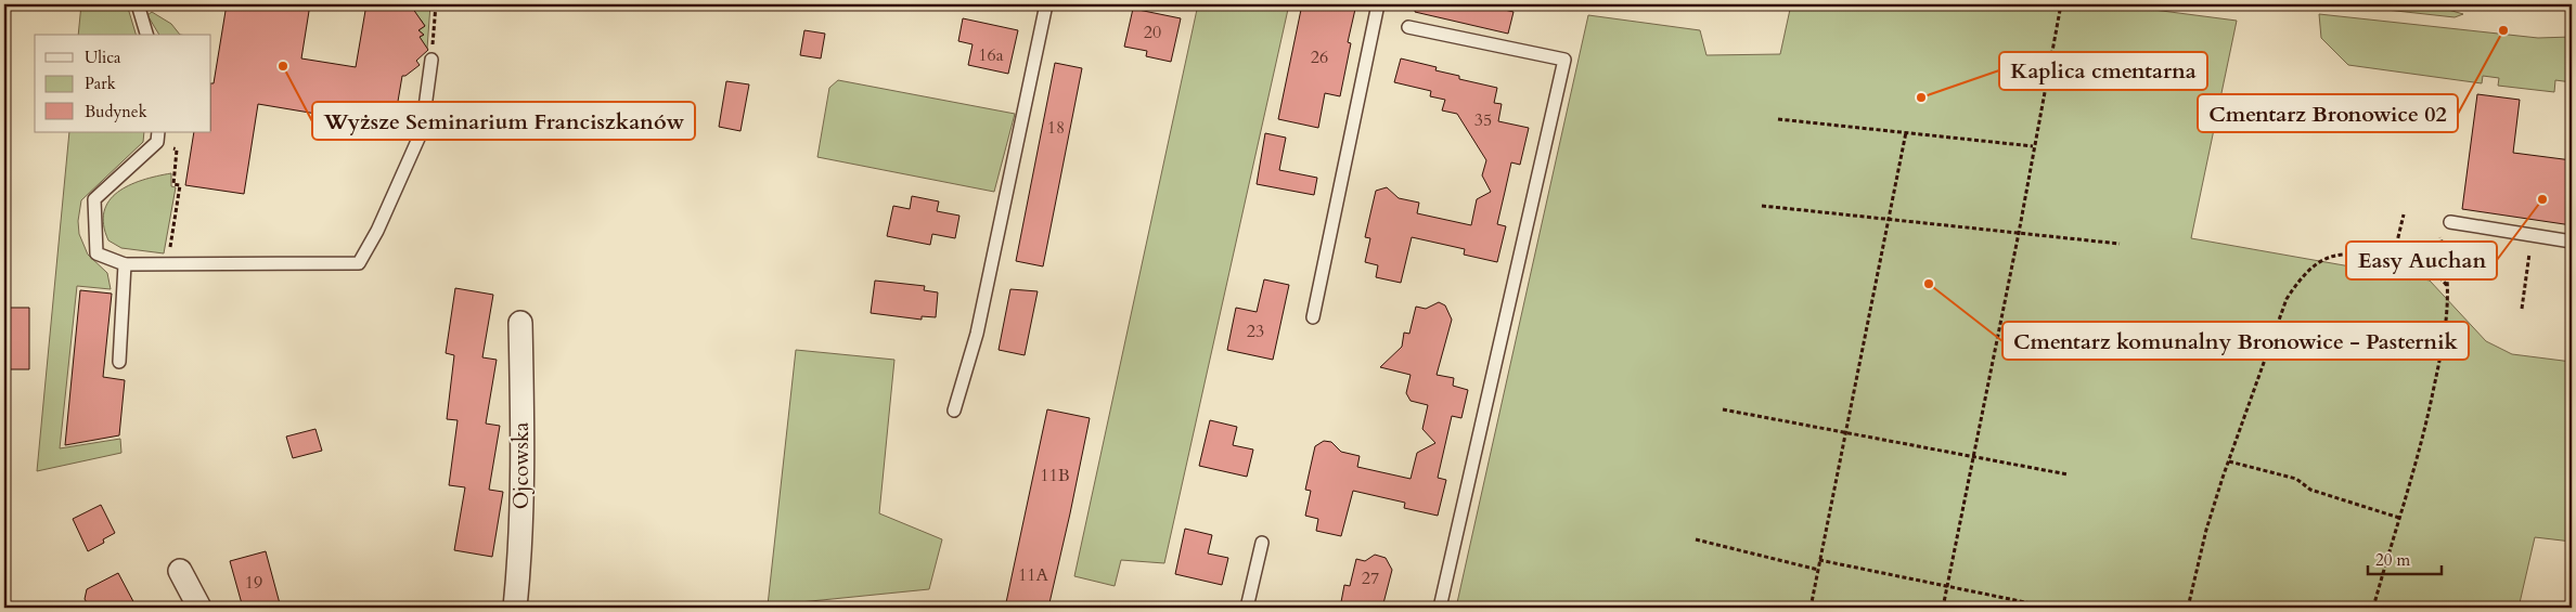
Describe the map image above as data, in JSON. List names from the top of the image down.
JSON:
{
  "streets": {
    "street": ["Ojcowska"]
  },
  "places": [
    "Cmentarz Bronowice 02",
    "Wyższe Seminarium Franciszkanów",
    "Kaplica cmentarna",
    "Easy Auchan",
    "Cmentarz komunalny Bronowice - Pasternik"
  ],
  "house_numbers": [
    "20",
    "16a",
    "26",
    "35",
    "18",
    "23",
    "11B",
    "11A",
    "27",
    "19"
  ],
  "legend": ["Ulica", "Park", "Budynek"],
  "scale_bar": "20 m"
}
